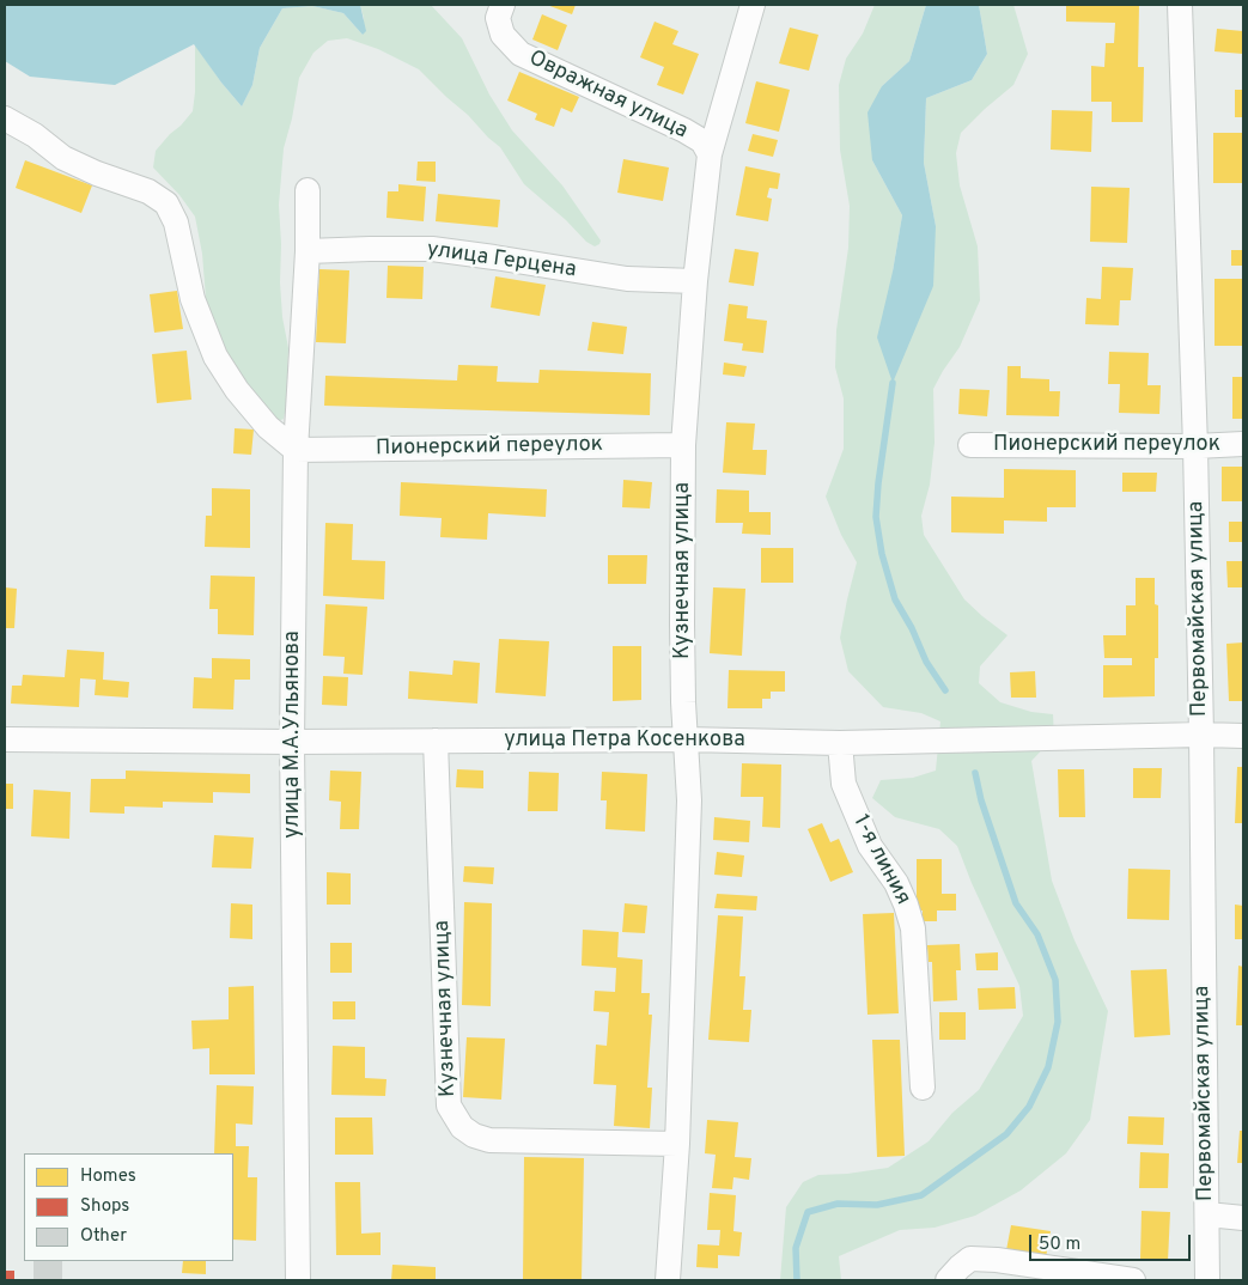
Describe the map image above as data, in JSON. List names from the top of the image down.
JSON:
{
  "streets": {
    "street": [
      "Овражная улица",
      "улица Герцена",
      "Пионерский переулок",
      "Кузнечная улица",
      "Первомайская улица",
      "улица М.А.Ульянова",
      "улица Петра Косенкова",
      "1-я линия"
    ]
  },
  "crossings": [
    ["Овражная улица", "Кузнечная улица"],
    ["улица Герцена", "Кузнечная улица"],
    ["улица Герцена", "улица М.А.Ульянова"],
    ["Пионерский переулок", "Кузнечная улица"],
    ["Пионерский переулок", "Первомайская улица"],
    ["Пионерский переулок", "улица М.А.Ульянова"],
    ["Кузнечная улица", "улица Петра Косенкова"],
    ["Первомайская улица", "улица Петра Косенкова"],
    ["улица М.А.Ульянова", "улица Петра Косенкова"],
    ["улица Петра Косенкова", "1-я линия"]
  ],
  "legend": ["Homes", "Shops", "Other"],
  "scale_bar": "50 m"
}
